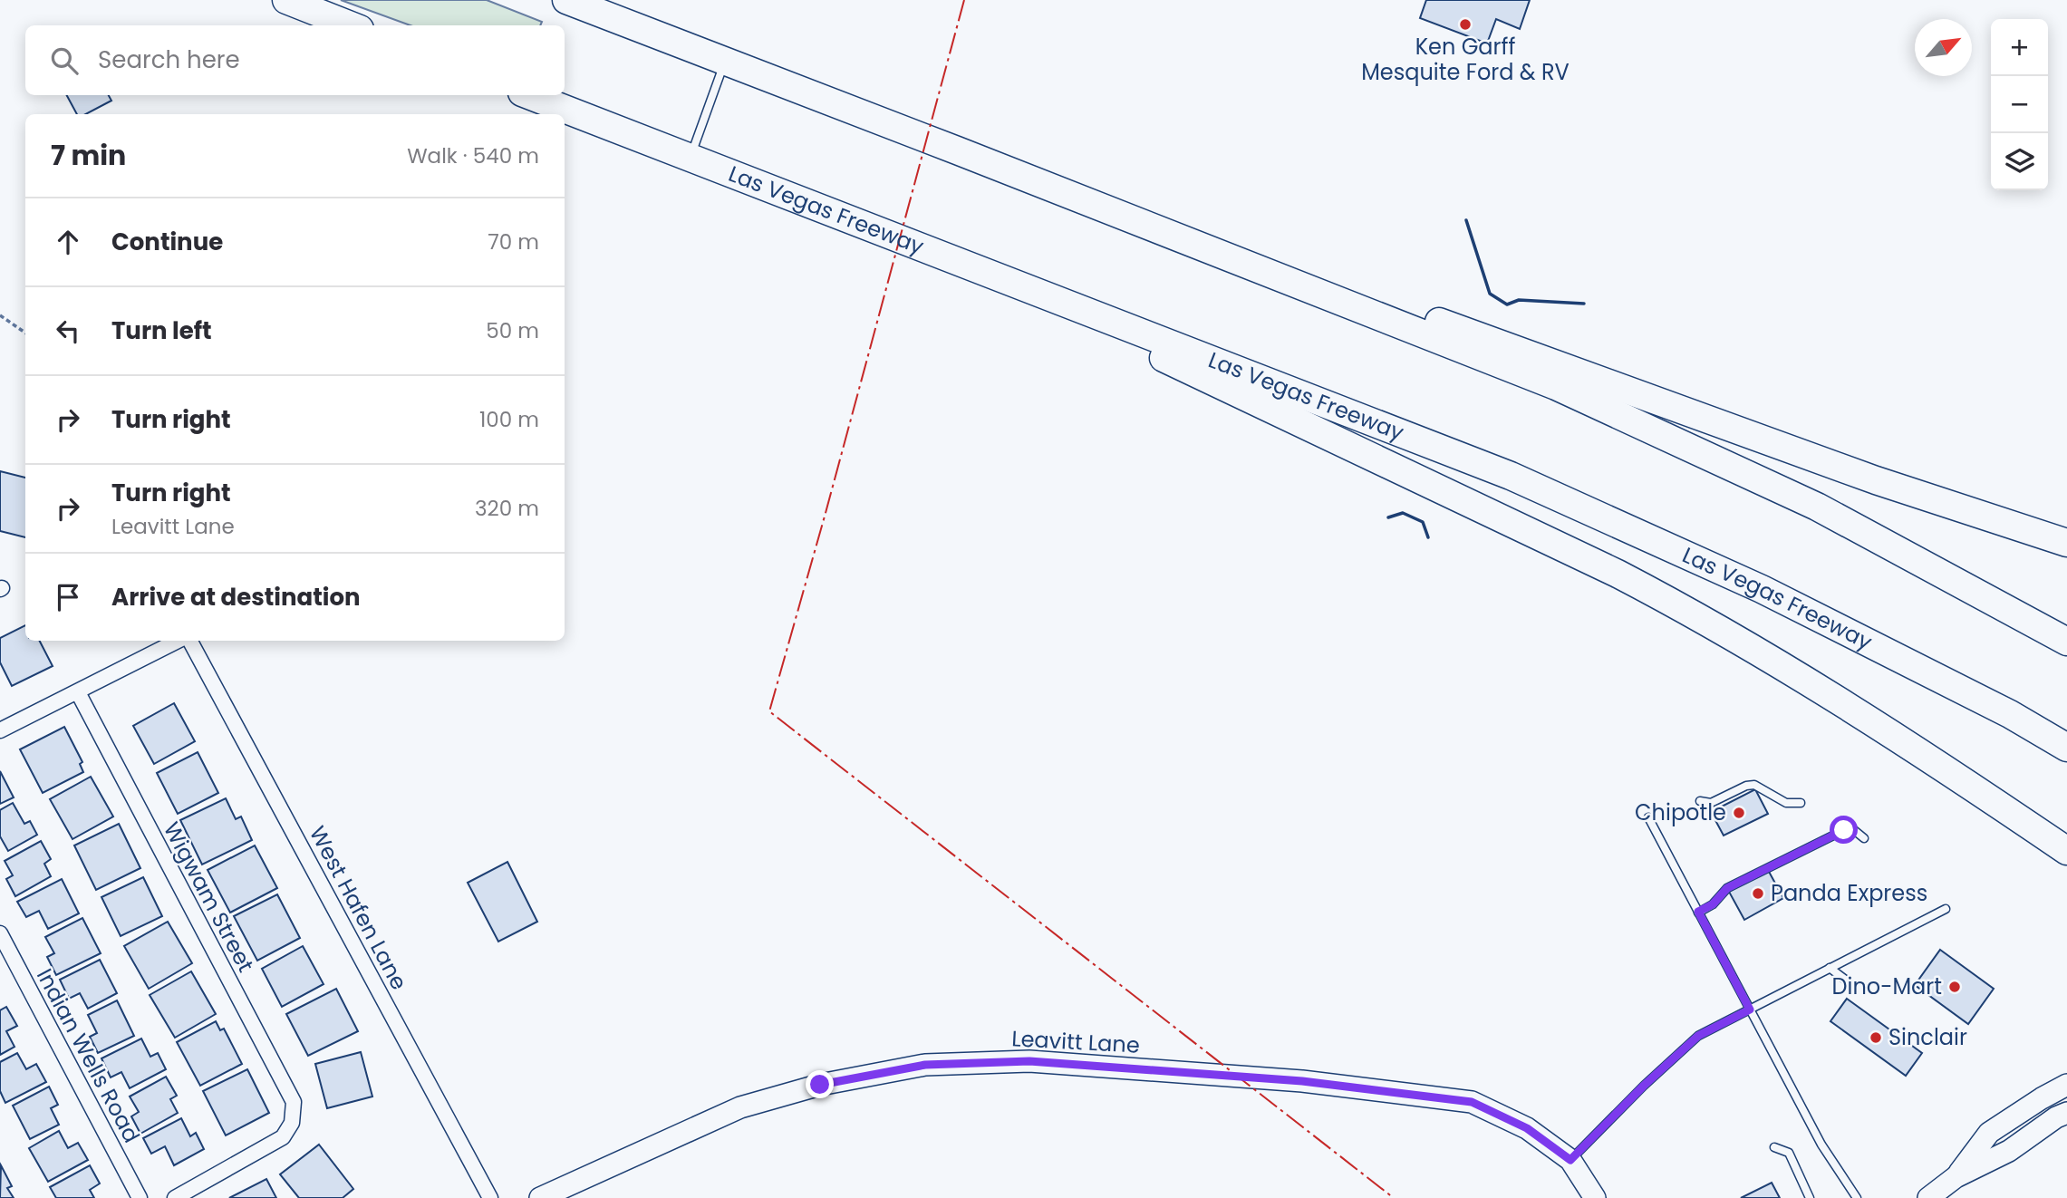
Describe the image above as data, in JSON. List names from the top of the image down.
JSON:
{
  "streets": {
    "highway": ["Las Vegas Freeway"],
    "main road": ["Leavitt Lane"],
    "street": ["Wigwam Street", "West Hafen Lane", "Indian Wells Road"]
  },
  "places": [
    "Ken Garff Mesquite Ford & RV",
    "Chipotle",
    "Panda Express",
    "Dino-Mart",
    "Sinclair"
  ],
  "north": "top right",
  "page": {
    "map_buttons": ["+", "−"],
    "search": "Search here",
    "heading": ["7 min", "Walk · 540 m"],
    "list": [
      ["Continue", "70 m"],
      ["Turn left", "50 m"],
      ["Turn right", "100 m"],
      ["Turn right", "Leavitt Lane", "320 m"],
      "Arrive at destination"
    ]
  }
}
